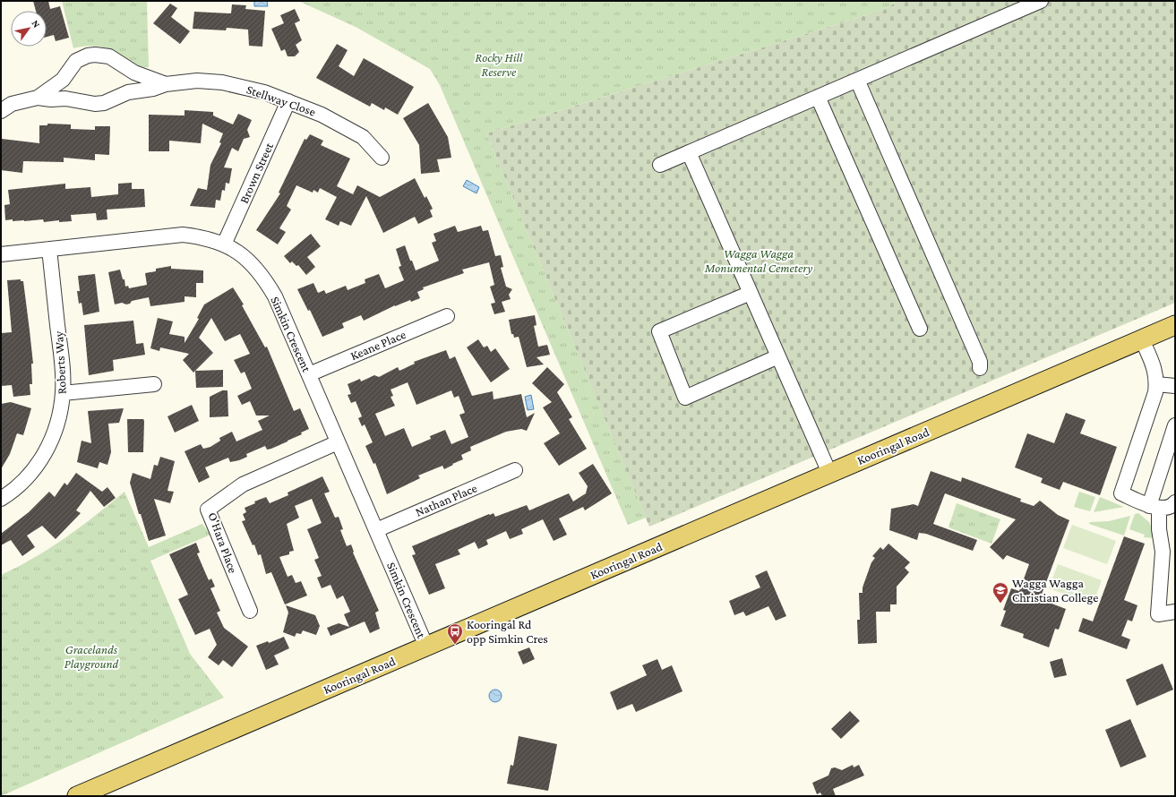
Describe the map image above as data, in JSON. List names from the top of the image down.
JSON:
{
  "streets": {
    "main road": ["Kooringal Road"],
    "street": [
      "Stellway Close",
      "Brown Street",
      "Simkin Crescent",
      "Keane Place",
      "Roberts Way",
      "Nathan Place",
      "O'Hara Place"
    ]
  },
  "crossings": [
    ["Stellway Close", "Brown Street"],
    ["Brown Street", "Simkin Crescent"],
    ["Simkin Crescent", "Keane Place"],
    ["Simkin Crescent", "Roberts Way"],
    ["Simkin Crescent", "Kooringal Road"],
    ["Simkin Crescent", "Nathan Place"],
    ["Simkin Crescent", "O'Hara Place"]
  ],
  "parks": ["Rocky Hill Reserve", "Wagga Wagga Monumental Cemetery", "Gracelands Playground"],
  "places": {
    "school or university": ["Wagga Wagga Christian College"],
    "bus stop": ["Kooringal Rd opp Simkin Cres"]
  },
  "north": "top right"
}
